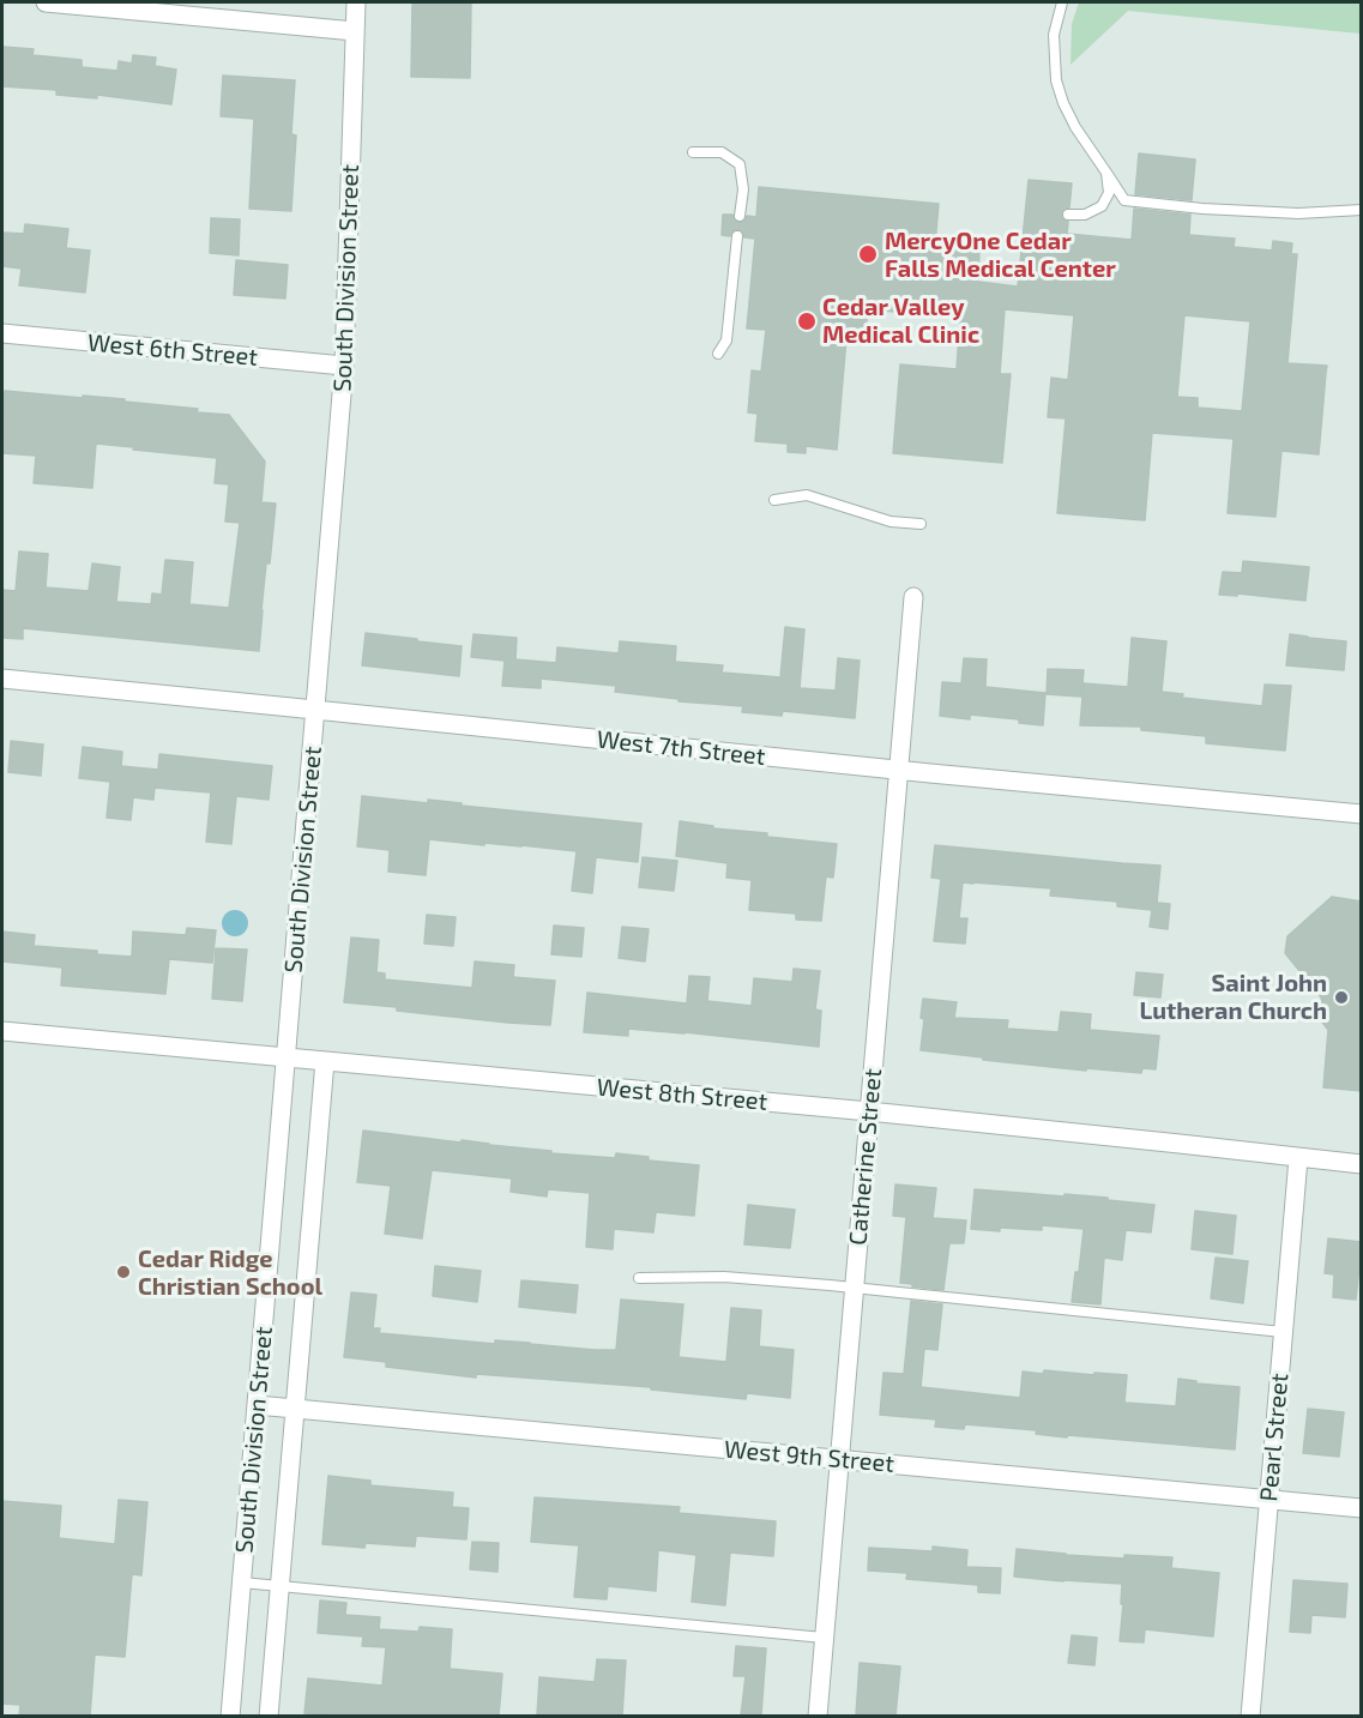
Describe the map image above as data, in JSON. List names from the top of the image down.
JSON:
{
  "streets": {
    "street": [
      "South Division Street",
      "West 6th Street",
      "West 7th Street",
      "West 8th Street",
      "Catherine Street",
      "Pearl Street",
      "West 9th Street"
    ]
  },
  "crossings": [
    ["South Division Street", "West 6th Street"],
    ["South Division Street", "West 7th Street"],
    ["South Division Street", "West 8th Street"],
    ["South Division Street", "West 9th Street"],
    ["West 7th Street", "Catherine Street"],
    ["West 8th Street", "Catherine Street"],
    ["West 8th Street", "Pearl Street"],
    ["Catherine Street", "West 9th Street"],
    ["Pearl Street", "West 9th Street"]
  ],
  "places": [
    "MercyOne Cedar Falls Medical Center",
    "Cedar Valley Medical Clinic",
    "Saint John Lutheran Church",
    "Cedar Ridge Christian School"
  ]
}
